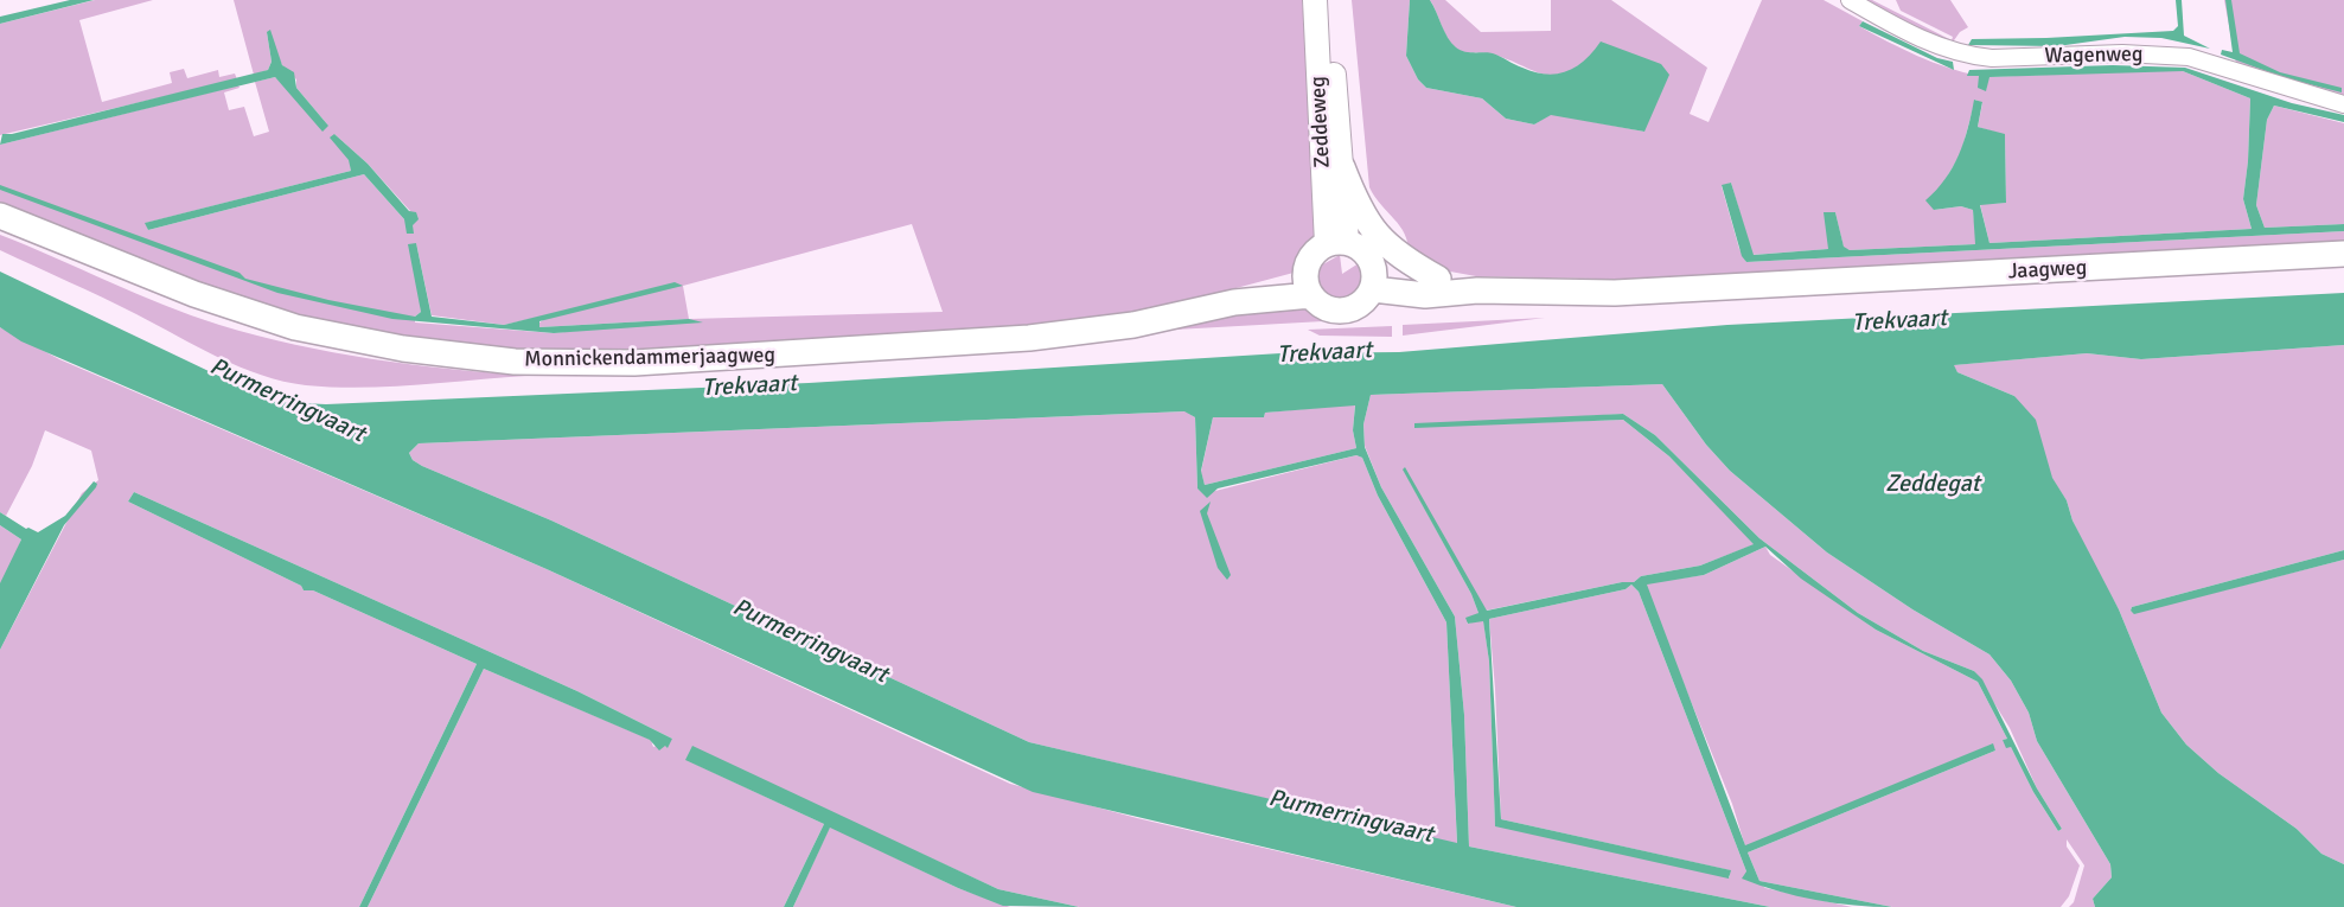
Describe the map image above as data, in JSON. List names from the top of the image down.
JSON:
{
  "streets": {
    "main road": ["Zeddeweg", "Jaagweg", "Monnickendammerjaagweg"],
    "street": ["Wagenweg"]
  },
  "crossings": [
    ["Zeddeweg", "Monnickendammerjaagweg"]
  ],
  "water": ["Trekvaart", "Purmerringvaart", "Zeddegat"]
}
